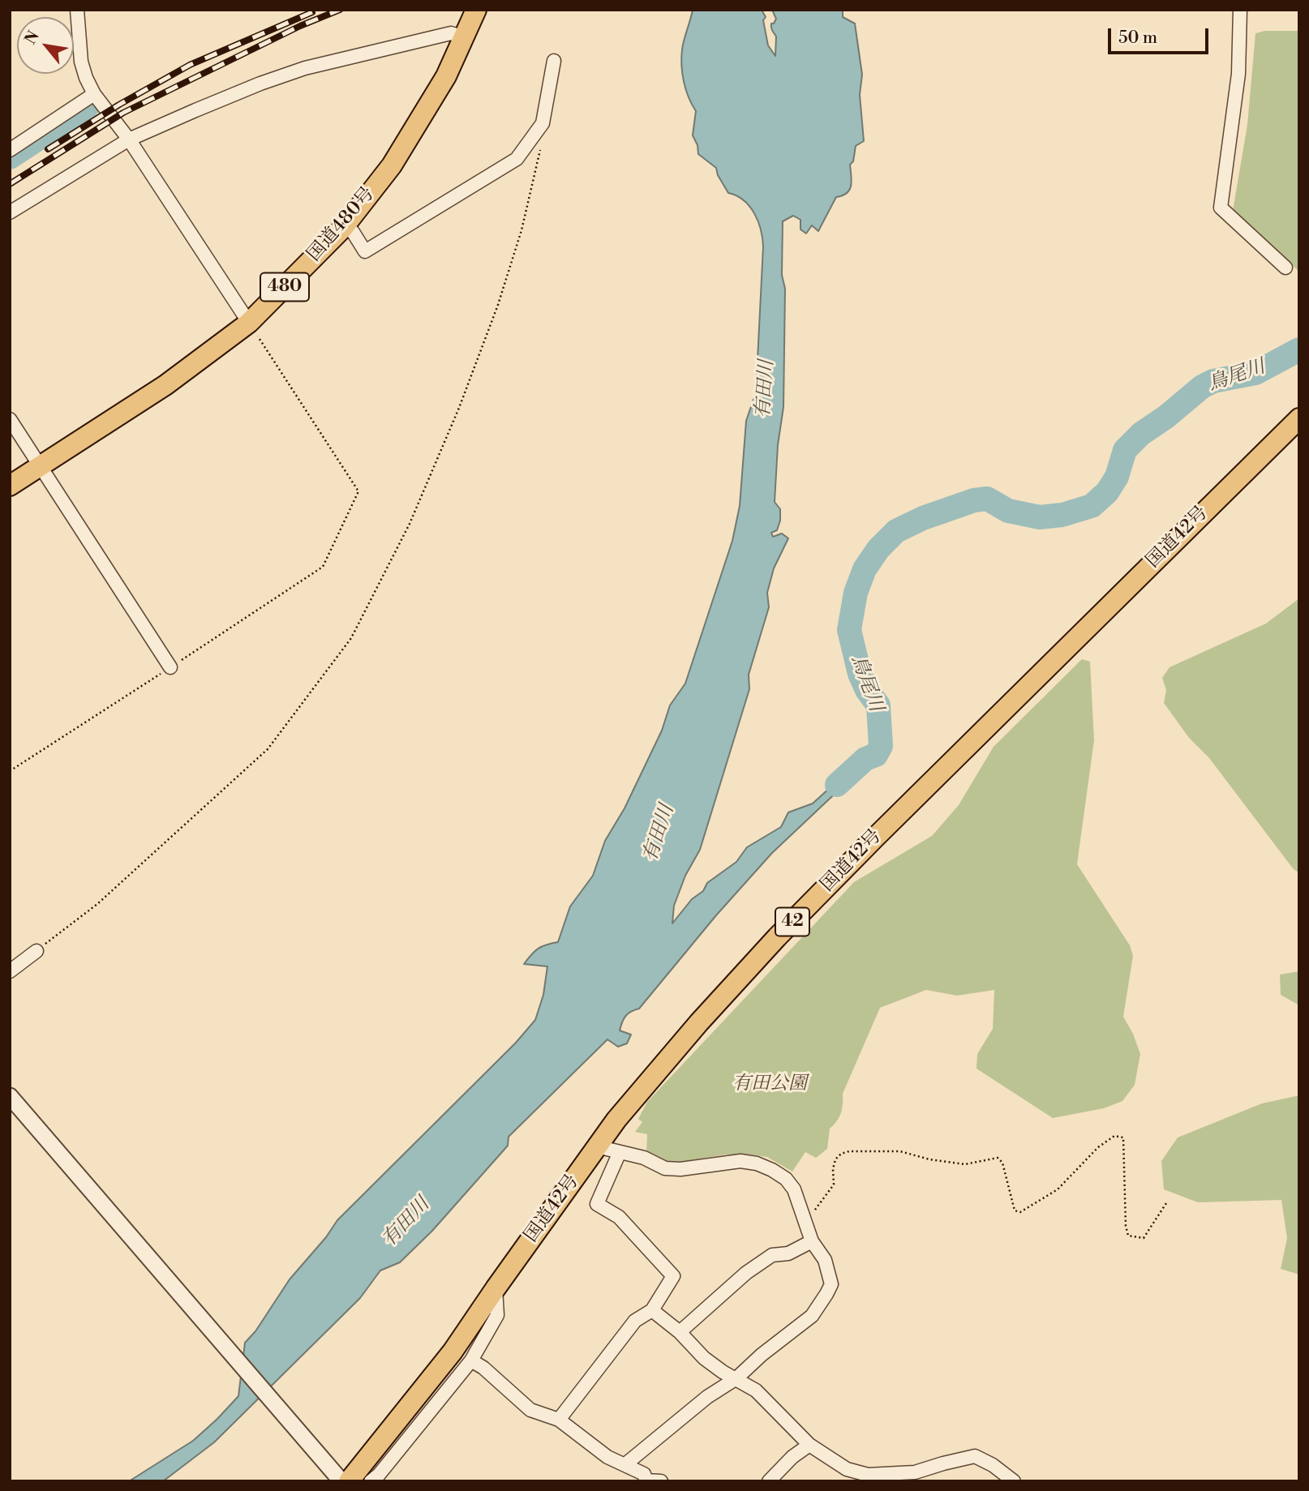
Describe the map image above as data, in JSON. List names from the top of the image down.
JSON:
{
  "streets": {
    "highway": [
      "国道480号",
      "480",
      "国道42号",
      "42"
    ]
  },
  "water": ["鳥尾川", "有田川"],
  "parks": ["有田公園"],
  "scale_bar": "50 m",
  "north": "top left"
}
